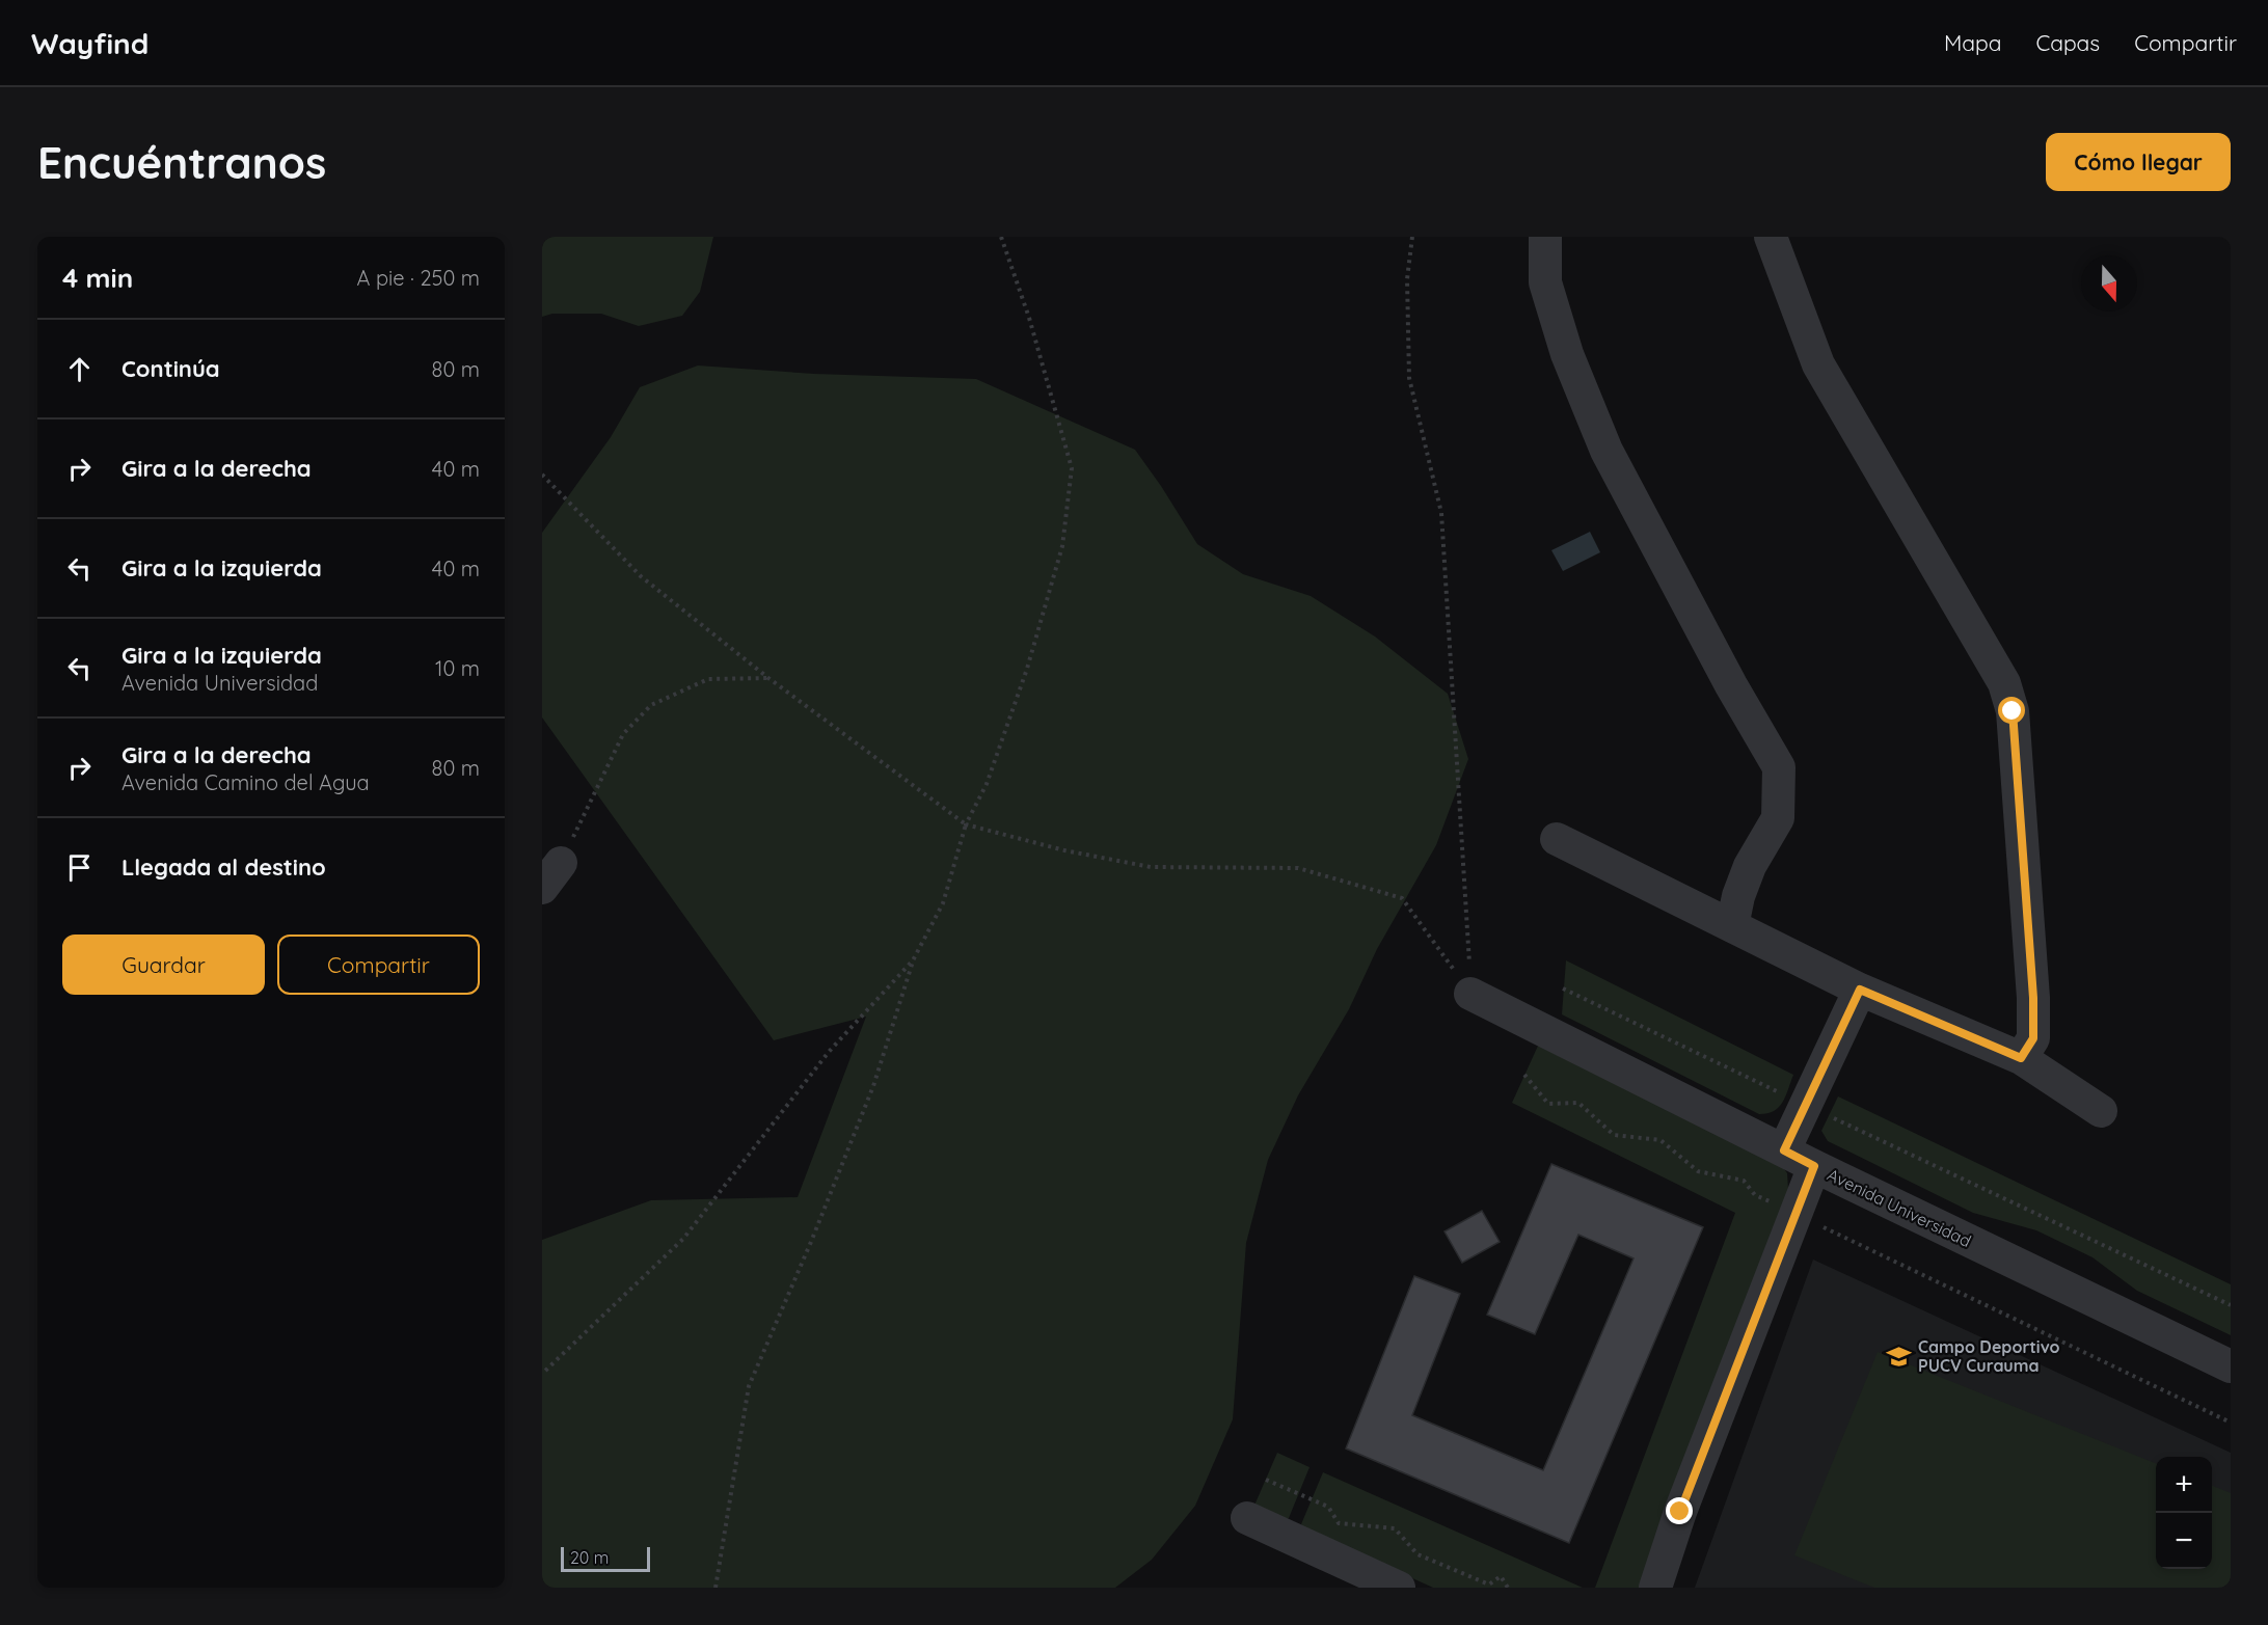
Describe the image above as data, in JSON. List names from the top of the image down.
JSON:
{
  "streets": {
    "street": ["Avenida Universidad"]
  },
  "places": {
    "school or university": ["Campo Deportivo PUCV Curauma"]
  },
  "scale_bar": "20 m",
  "north": "bottom",
  "page": {
    "header": "Wayfind",
    "nav": ["Mapa", "Capas", "Compartir"],
    "buttons": [
      "Cómo llegar",
      ["Guardar", "Compartir"]
    ],
    "title": "Encuéntranos",
    "heading": ["4 min", "A pie · 250 m"],
    "list": [
      ["Continúa", "80 m"],
      ["Gira a la derecha", "40 m"],
      ["Gira a la izquierda", "40 m"],
      ["Gira a la izquierda", "Avenida Universidad", "10 m"],
      ["Gira a la derecha", "Avenida Camino del Agua", "80 m"],
      "Llegada al destino"
    ],
    "map_buttons": ["+", "−"],
    "scale": "20 m"
  }
}
